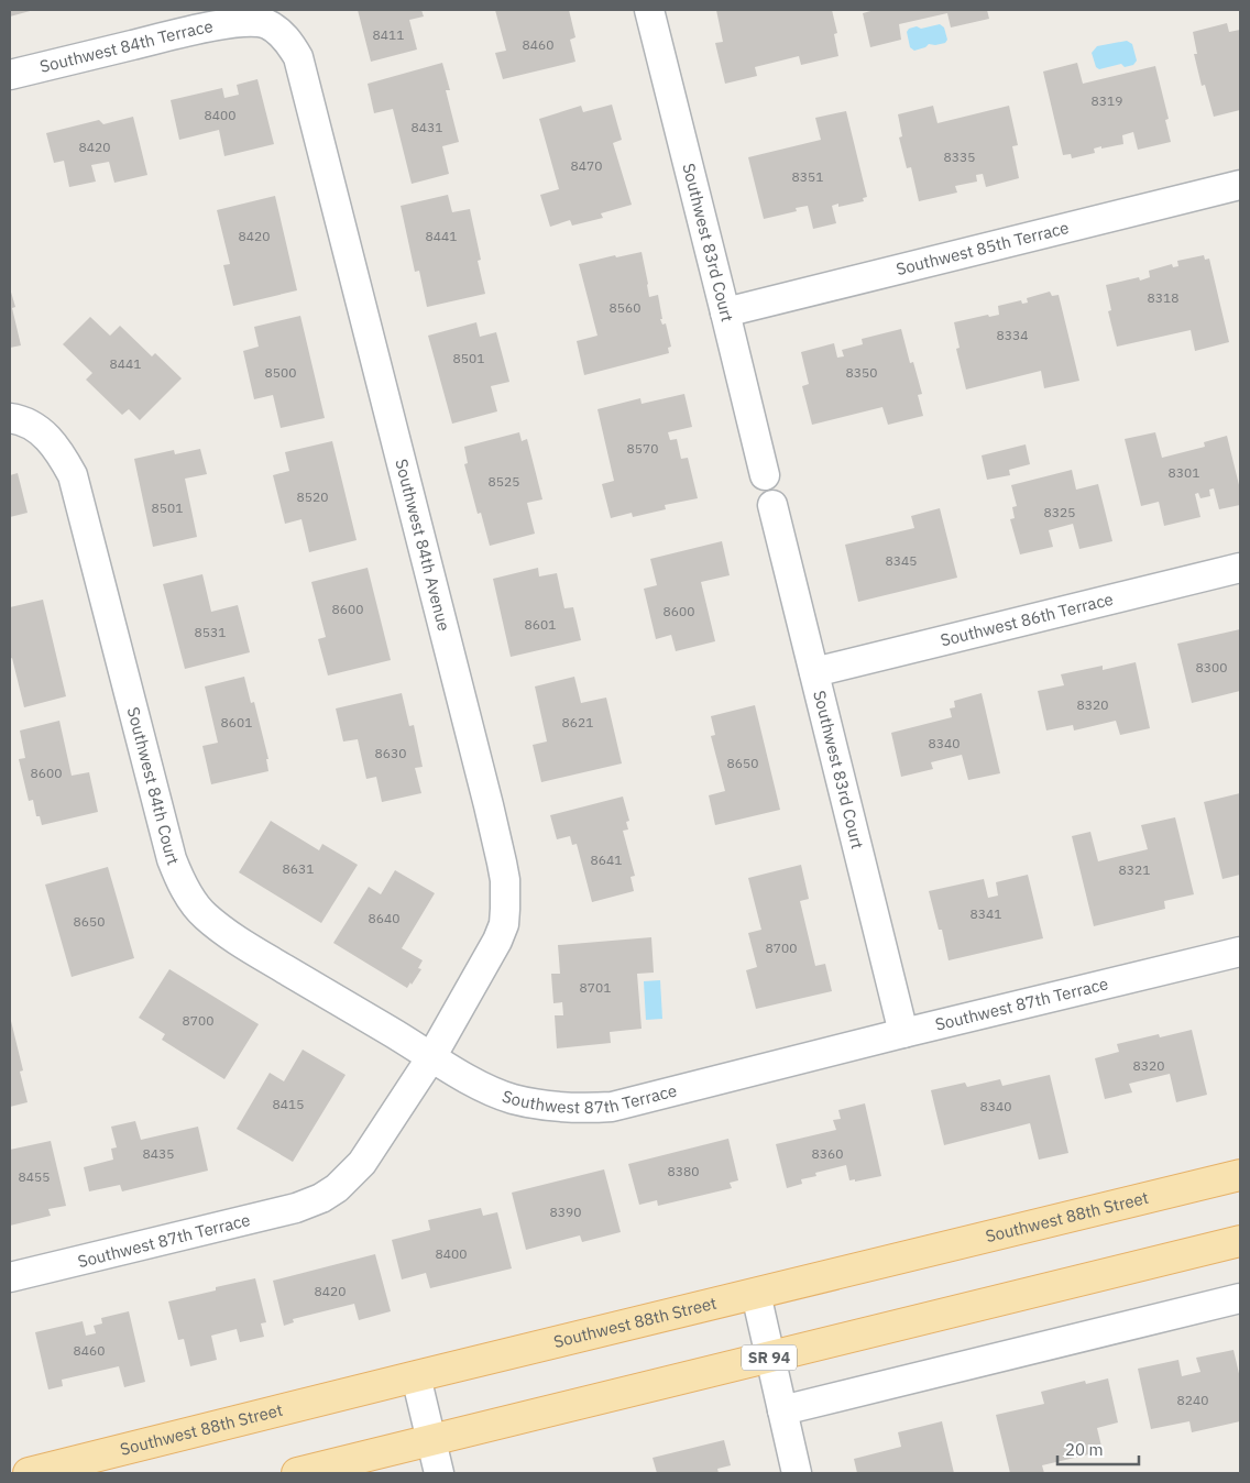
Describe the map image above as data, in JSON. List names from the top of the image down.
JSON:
{
  "streets": {
    "main road": ["Southwest 88th Street", "SR 94"],
    "street": [
      "Southwest 84th Terrace",
      "Southwest 83rd Court",
      "Southwest 85th Terrace",
      "Southwest 84th Avenue",
      "Southwest 86th Terrace",
      "Southwest 84th Court",
      "Southwest 87th Terrace"
    ]
  },
  "crossings": [
    ["Southwest 84th Terrace", "Southwest 84th Avenue"],
    ["Southwest 83rd Court", "Southwest 85th Terrace"],
    ["Southwest 83rd Court", "Southwest 86th Terrace"],
    ["Southwest 83rd Court", "Southwest 87th Terrace"],
    ["Southwest 84th Avenue", "Southwest 84th Court"],
    ["Southwest 84th Avenue", "Southwest 87th Terrace"],
    ["Southwest 84th Court", "Southwest 87th Terrace"]
  ],
  "house_numbers": [
    "8411",
    "8460",
    "8319",
    "8400",
    "8431",
    "8420",
    "8335",
    "8470",
    "8351",
    "8420",
    "8441",
    "8318",
    "8560",
    "8334",
    "8501",
    "8441",
    "8500",
    "8350",
    "8570",
    "8301",
    "8525",
    "8520",
    "8501",
    "8325",
    "8345",
    "8600",
    "8600",
    "8601",
    "8531",
    "8300",
    "8320",
    "8601",
    "8621",
    "8340",
    "8630",
    "8650",
    "8600",
    "8641",
    "8631",
    "8321",
    "8341",
    "8640",
    "8650",
    "8700",
    "8701",
    "8700",
    "8320",
    "8415",
    "8340",
    "8435",
    "8360",
    "8380",
    "8455",
    "8390",
    "8400",
    "8420",
    "8460",
    "8240"
  ],
  "scale_bar": "20 m"
}
